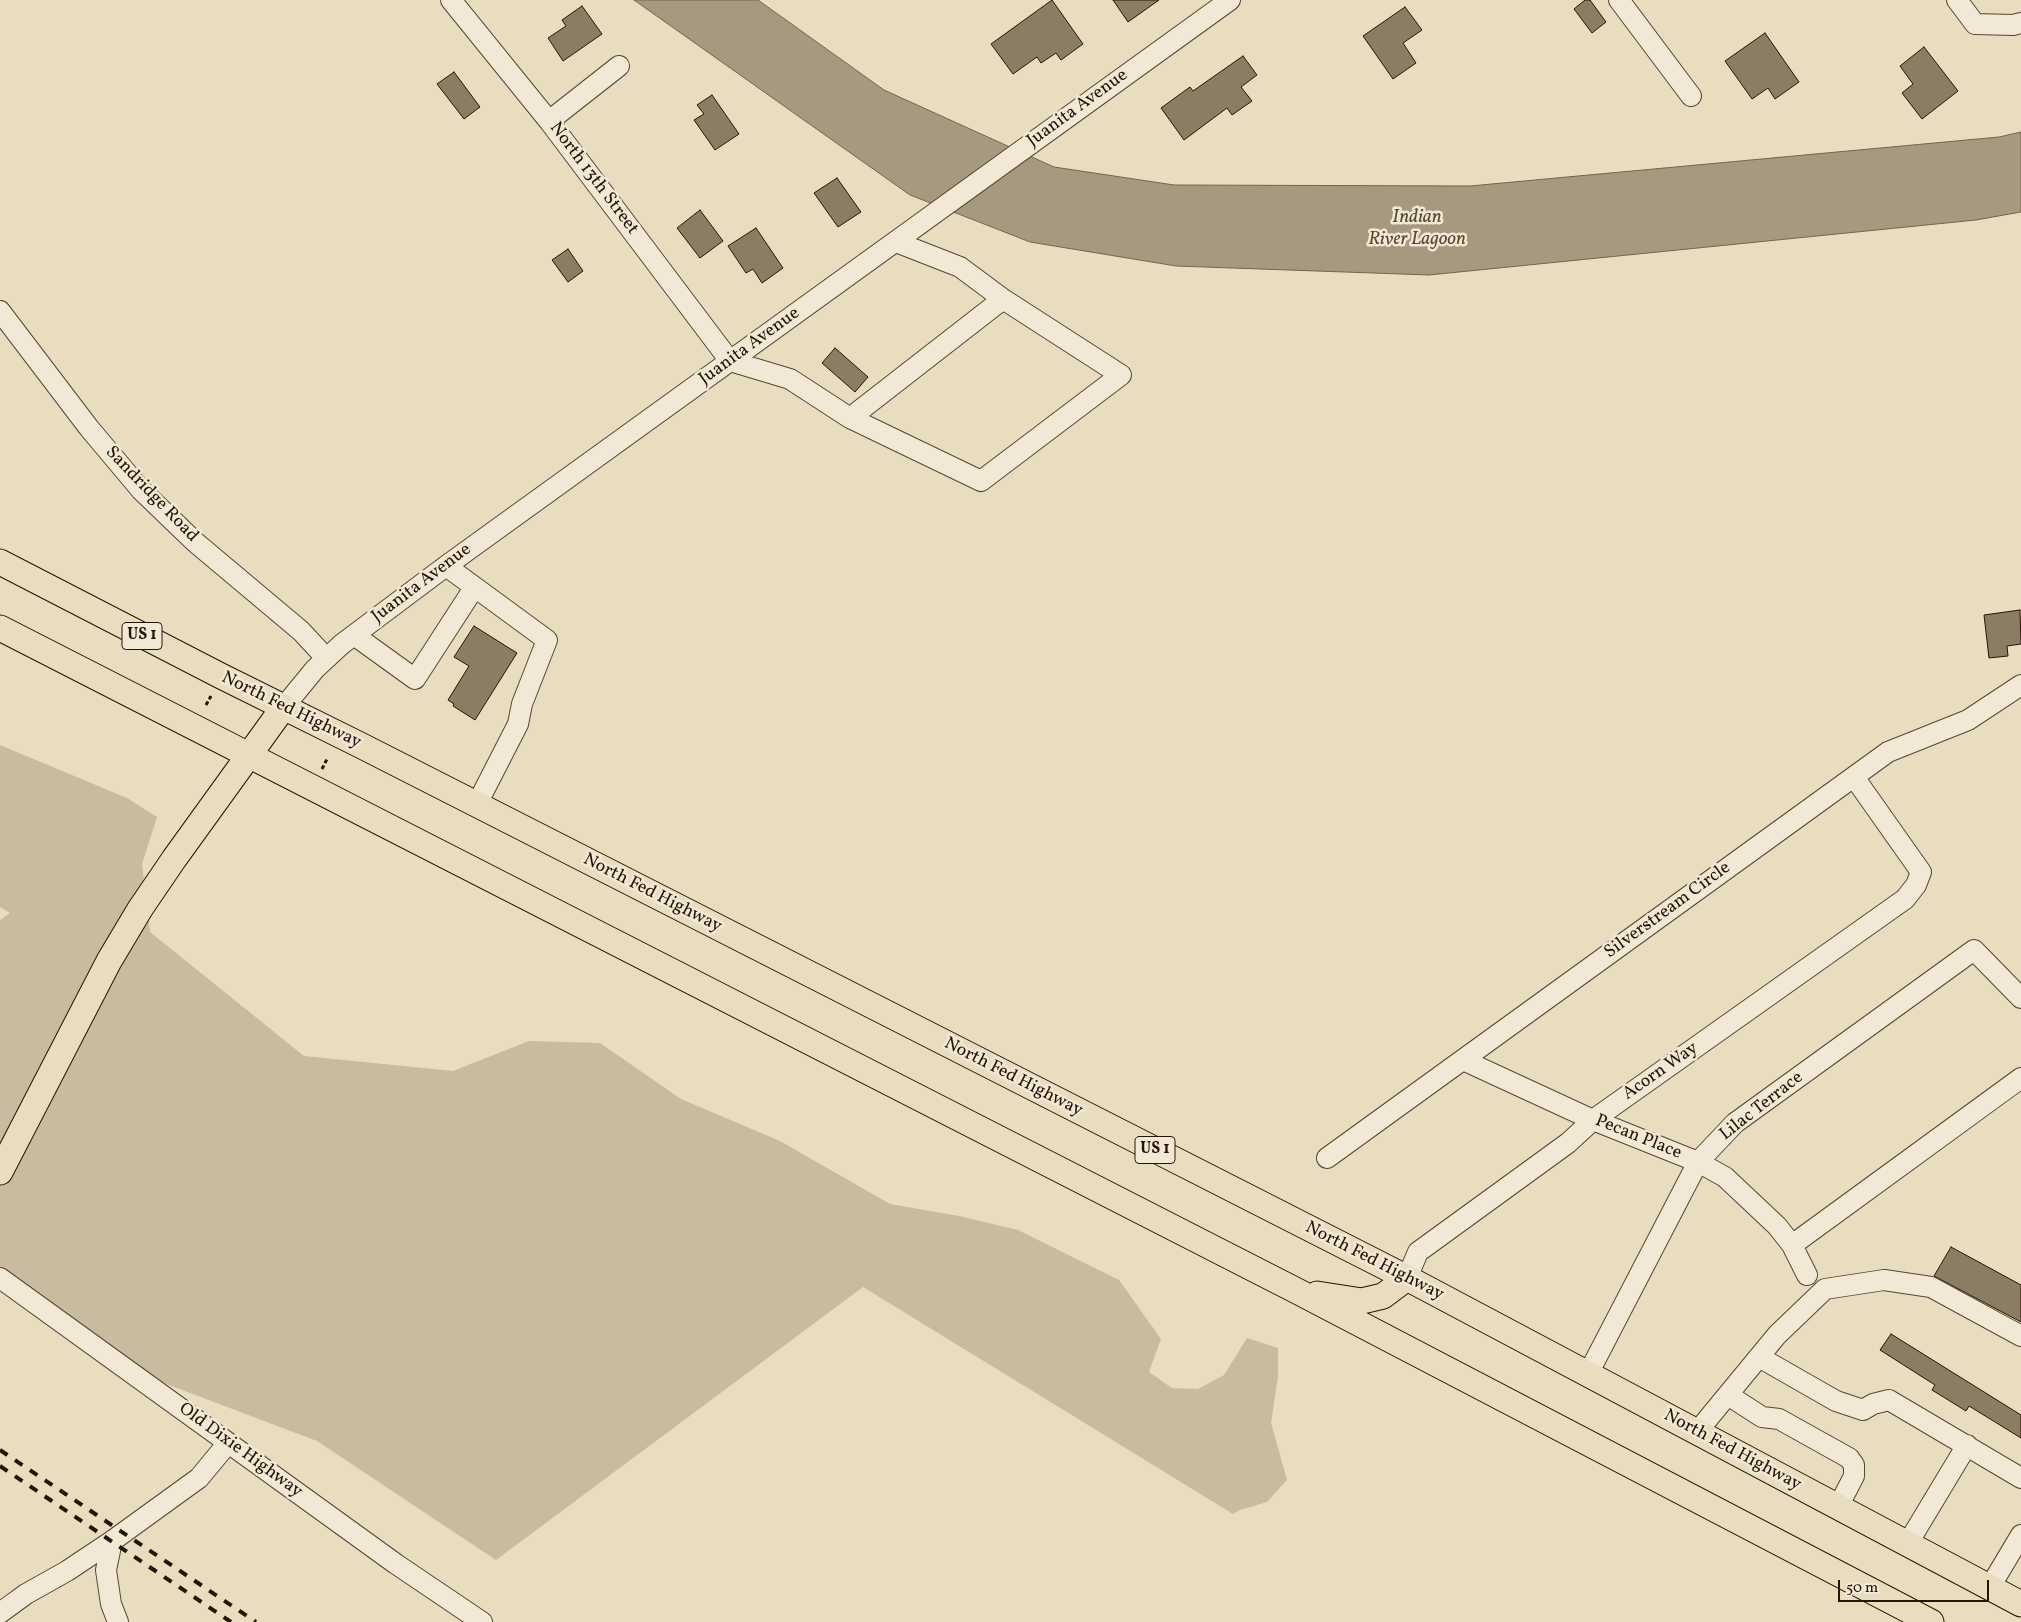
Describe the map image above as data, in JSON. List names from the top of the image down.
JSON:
{
  "streets": {
    "main road": ["US 1", "North Fed Highway"],
    "street": [
      "Juanita Avenue",
      "North 13th Street",
      "Sandridge Road",
      "Silverstream Circle",
      "Acorn Way",
      "Lilac Terrace",
      "Pecan Place",
      "Old Dixie Highway"
    ]
  },
  "crossings": [
    ["Juanita Avenue", "North 13th Street"],
    ["Juanita Avenue", "Sandridge Road"],
    ["Juanita Avenue", "North Fed Highway"],
    ["North Fed Highway", "Acorn Way"],
    ["North Fed Highway", "Lilac Terrace"],
    ["Silverstream Circle", "Acorn Way"],
    ["Silverstream Circle", "Pecan Place"],
    ["Acorn Way", "Pecan Place"],
    ["Lilac Terrace", "Pecan Place"]
  ],
  "water": ["Indian River Lagoon"],
  "scale_bar": "50 m"
}
